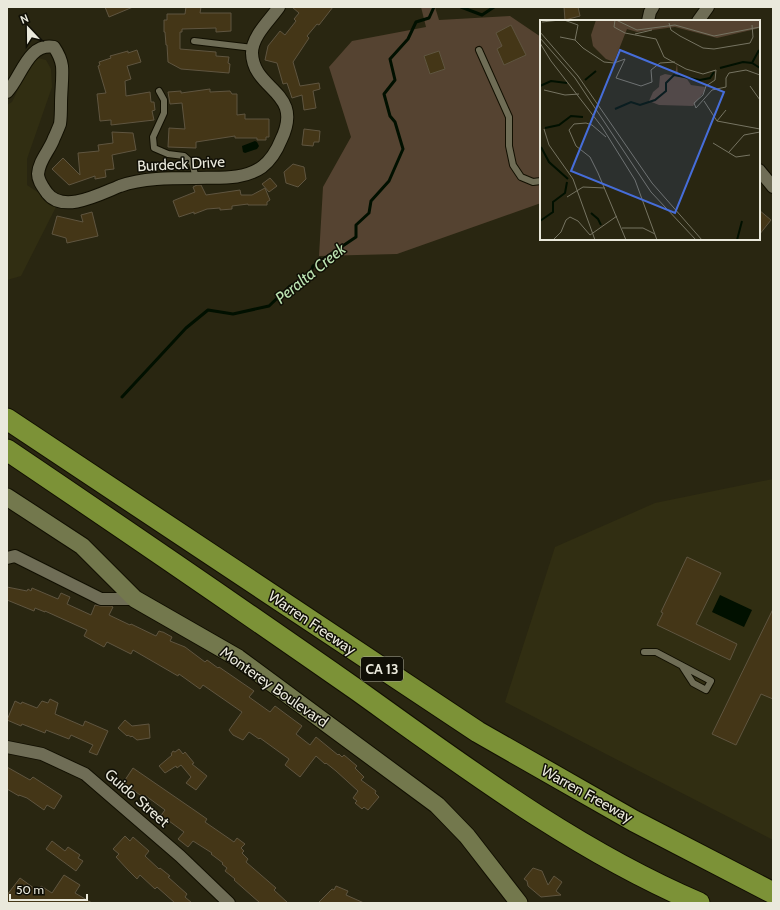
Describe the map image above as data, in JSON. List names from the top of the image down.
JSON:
{
  "streets": {
    "highway": ["Warren Freeway", "CA 13"],
    "street": ["Burdeck Drive", "Monterey Boulevard", "Guido Street"]
  },
  "water": ["Peralta Creek"],
  "scale_bar": "50 m",
  "north": "top"
}
